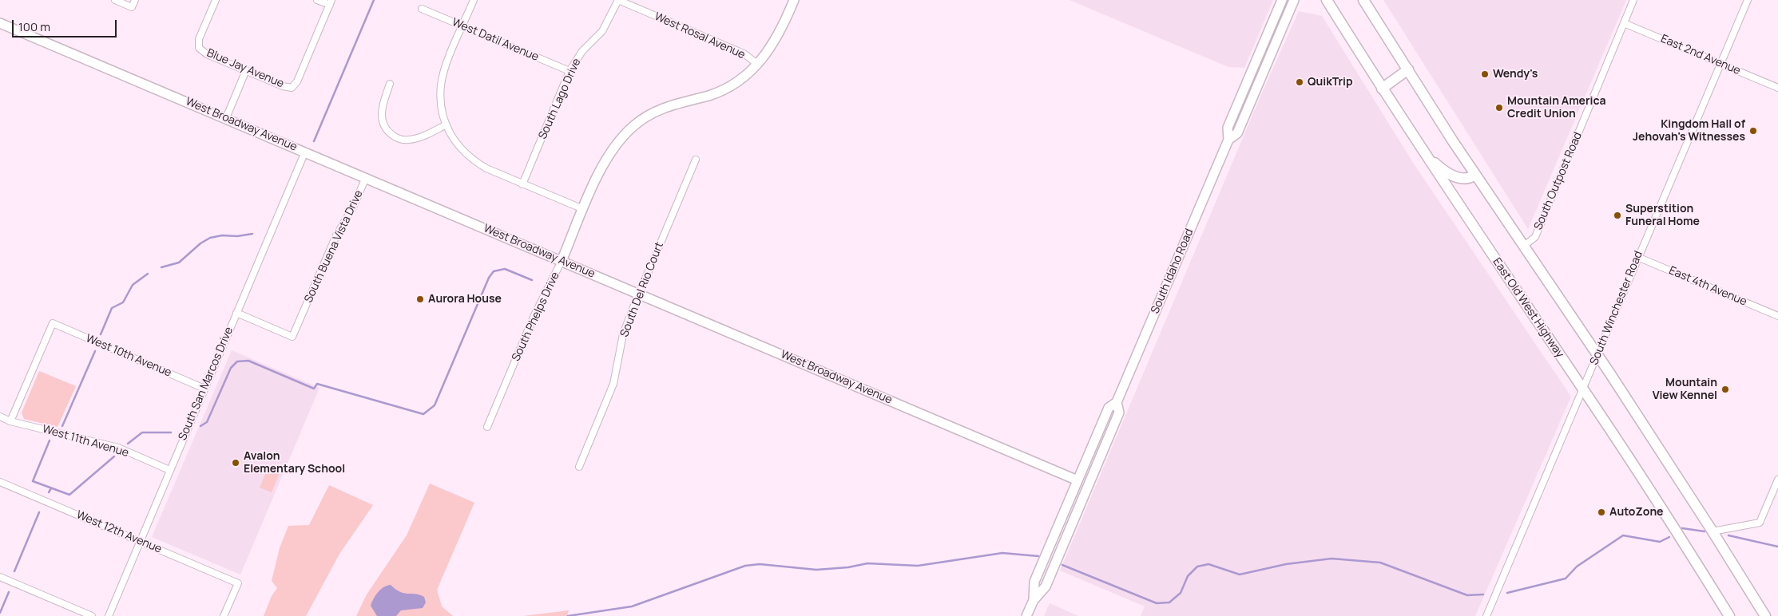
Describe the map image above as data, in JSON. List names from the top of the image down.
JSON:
{
  "streets": {
    "main road": [
      "West Broadway Avenue",
      "South Idaho Road",
      "East Old West Highway",
      "South Phelps Drive"
    ],
    "street": [
      "West Rosal Avenue",
      "West Datil Avenue",
      "East 2nd Avenue",
      "Blue Jay Avenue",
      "South Lago Drive",
      "South Outpost Road",
      "South Buena Vista Drive",
      "East 4th Avenue",
      "South Del Rio Court",
      "South Winchester Road",
      "West 10th Avenue",
      "South San Marcos Drive",
      "West 11th Avenue",
      "West 12th Avenue"
    ]
  },
  "crossings": [
    ["West Rosal Avenue", "South Lago Drive"],
    ["West Rosal Avenue", "South Phelps Drive"],
    ["West Datil Avenue", "South Lago Drive"],
    ["East 2nd Avenue", "South Outpost Road"],
    ["East 2nd Avenue", "South Winchester Road"],
    ["West Broadway Avenue", "South Buena Vista Drive"],
    ["West Broadway Avenue", "South Idaho Road"],
    ["West Broadway Avenue", "South Del Rio Court"],
    ["West Broadway Avenue", "South Phelps Drive"],
    ["West Broadway Avenue", "South San Marcos Drive"],
    ["South Buena Vista Drive", "South San Marcos Drive"],
    ["East 4th Avenue", "South Winchester Road"],
    ["East Old West Highway", "South Winchester Road"],
    ["West 10th Avenue", "South San Marcos Drive"],
    ["West 10th Avenue", "West 11th Avenue"],
    ["South San Marcos Drive", "West 11th Avenue"],
    ["South San Marcos Drive", "West 12th Avenue"]
  ],
  "places": [
    "Wendy's",
    "QuikTrip",
    "Mountain America Credit Union",
    "Kingdom Hall of Jehovah's Witnesses",
    "Superstition Funeral Home",
    "Aurora House",
    "Mountain View Kennel",
    "Avalon Elementary School",
    "AutoZone"
  ],
  "scale_bar": "100 m"
}
